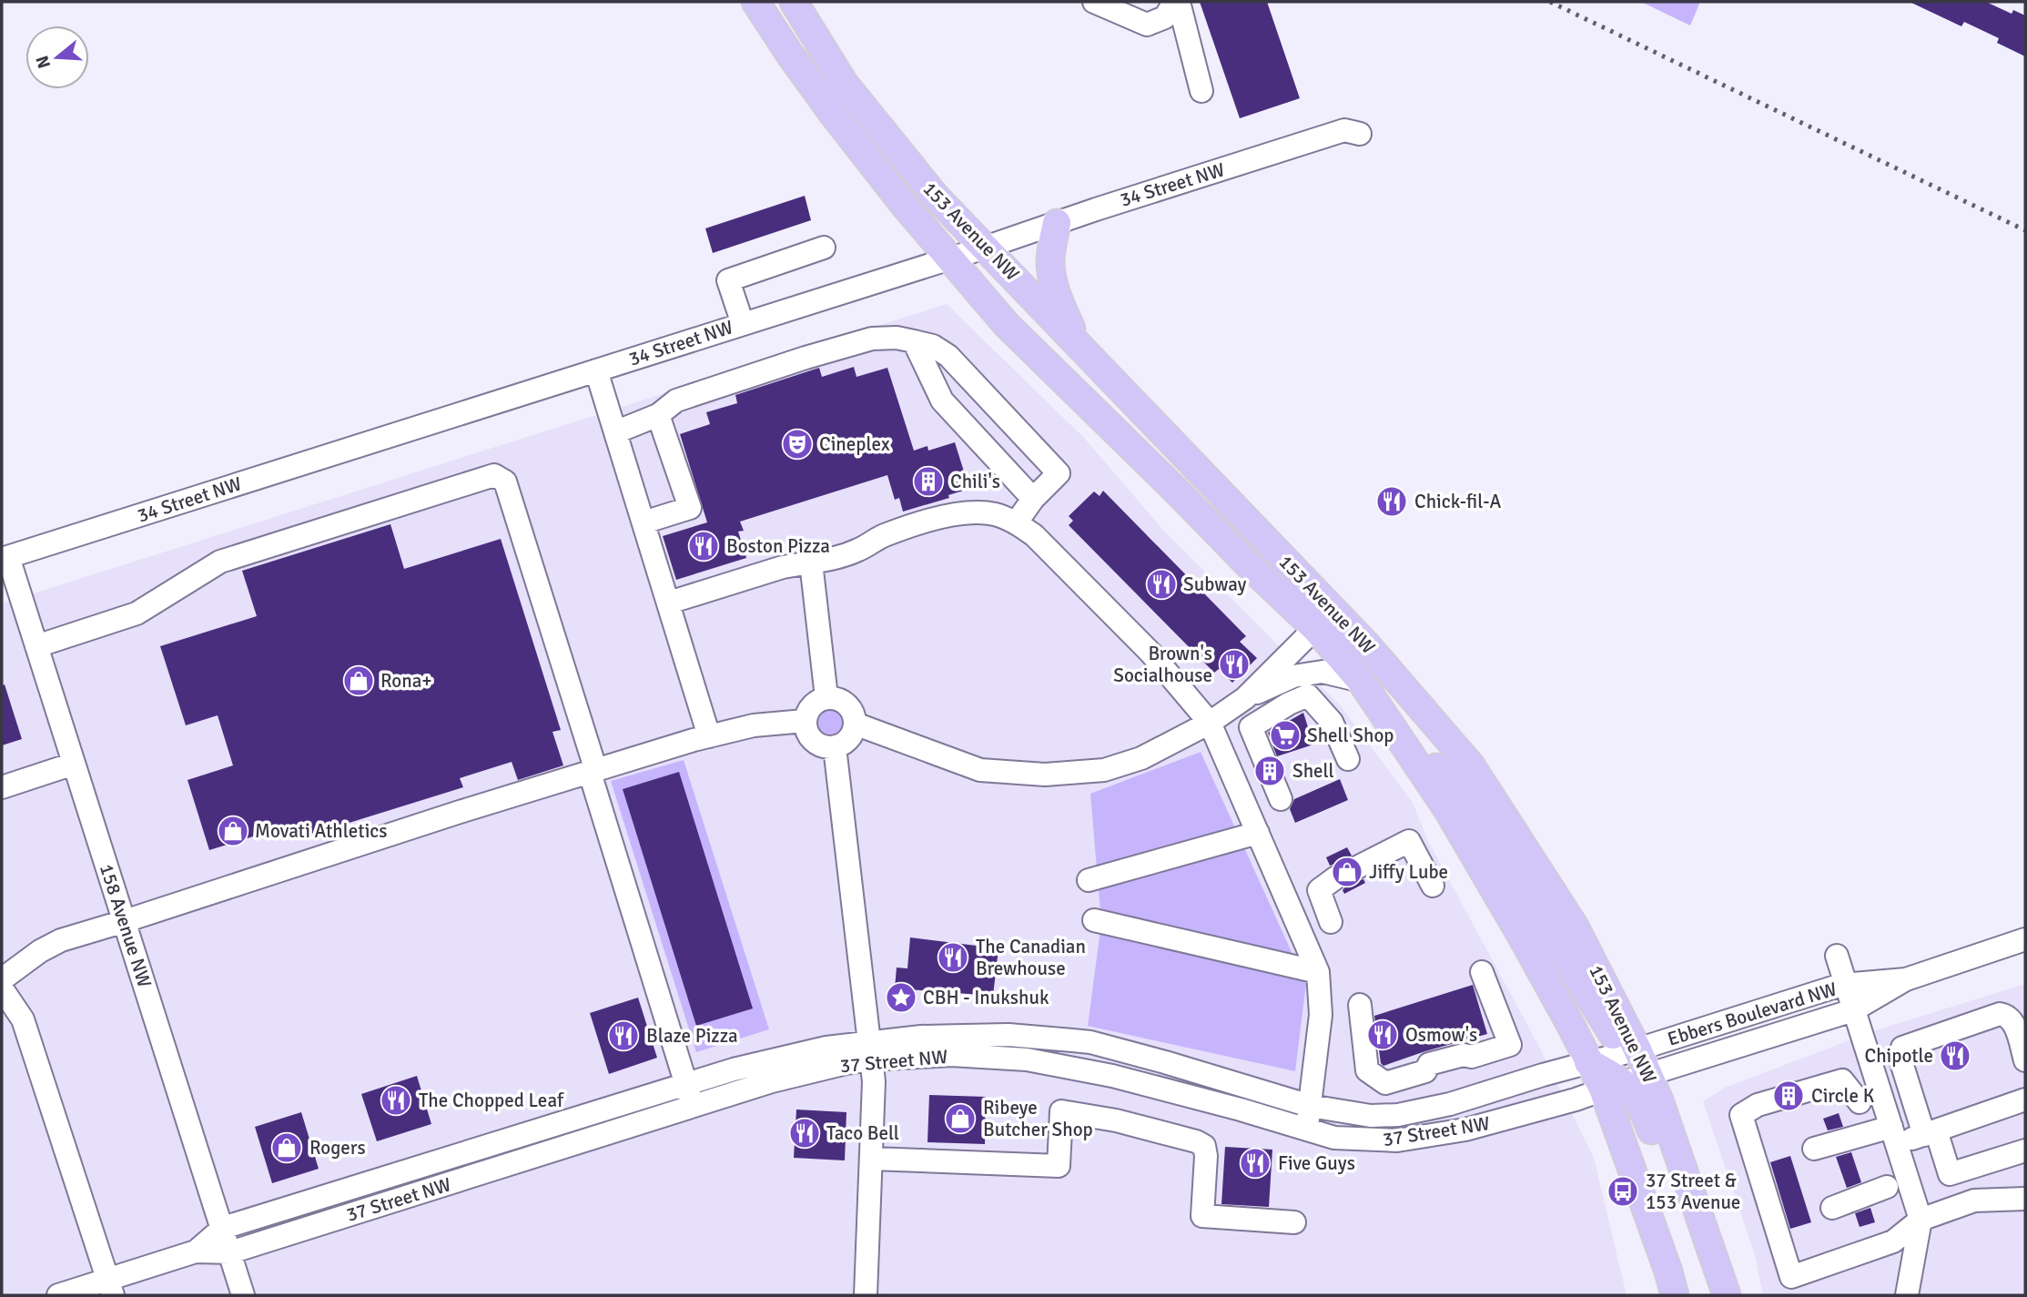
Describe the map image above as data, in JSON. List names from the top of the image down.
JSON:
{
  "streets": {
    "main road": ["153 Avenue NW"],
    "street": [
      "34 Street NW",
      "158 Avenue NW",
      "Ebbers Boulevard NW",
      "37 Street NW"
    ]
  },
  "crossings": [
    ["34 Street NW", "153 Avenue NW"],
    ["34 Street NW", "158 Avenue NW"],
    ["153 Avenue NW", "Ebbers Boulevard NW"],
    ["153 Avenue NW", "37 Street NW"],
    ["158 Avenue NW", "37 Street NW"],
    ["Ebbers Boulevard NW", "37 Street NW"]
  ],
  "places": {
    "theatre": ["Cineplex"],
    "building": ["Chili's", "Shell", "Circle K"],
    "restaurant": [
      "Chick-fil-A",
      "Boston Pizza",
      "Subway",
      "Brown's Socialhouse",
      "The Canadian Brewhouse",
      "Osmow's",
      "Blaze Pizza",
      "Chipotle",
      "The Chopped Leaf",
      "Taco Bell",
      "Five Guys"
    ],
    "shop": [
      "Rona+",
      "Movati Athletics",
      "Jiffy Lube",
      "Ribeye Butcher Shop",
      "Rogers"
    ],
    "supermarket": ["Shell Shop"],
    "place": ["CBH - Inukshuk"],
    "bus stop": ["37 Street & 153 Avenue"]
  },
  "north": "left"
}
